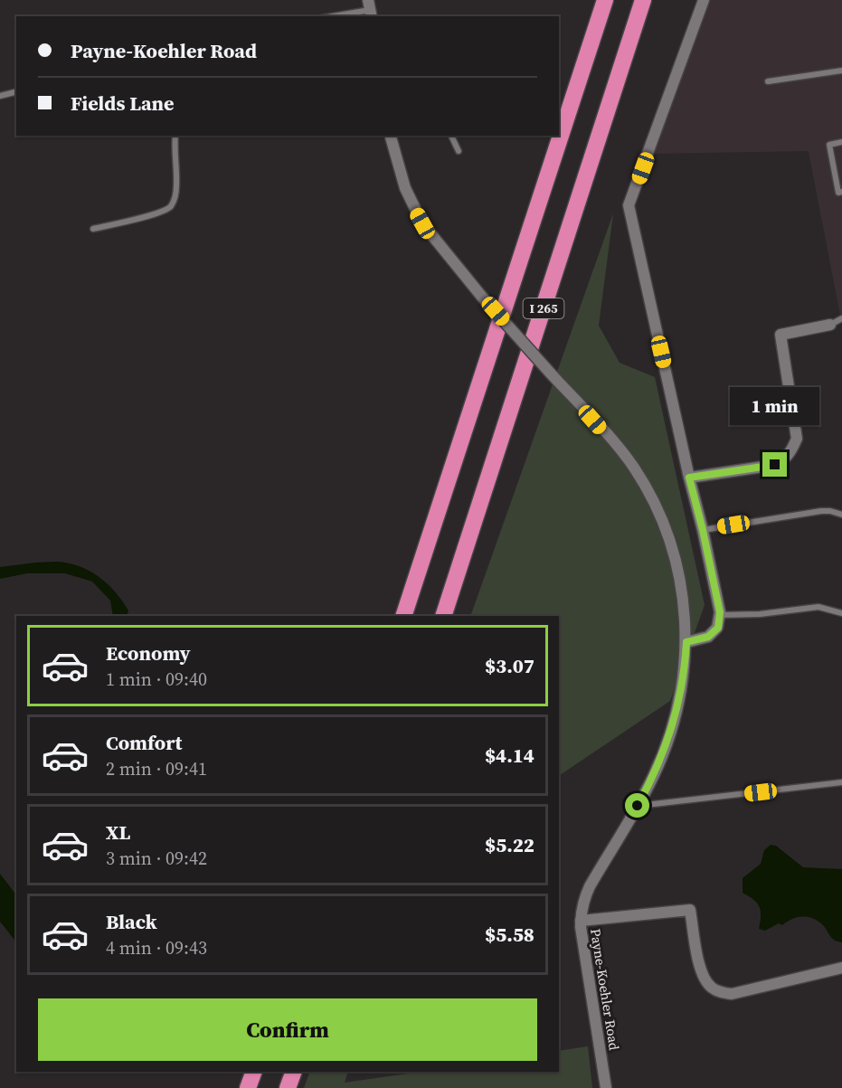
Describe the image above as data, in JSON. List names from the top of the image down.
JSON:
{
  "streets": {
    "highway": ["I 265"],
    "street": ["Payne-Koehler Road"]
  },
  "page": {
    "banner": ["Payne-Koehler Road", "Fields Lane"],
    "bubble": "1 min",
    "list": [
      {
        "name": "Economy",
        "note": "1 min · 09:40",
        "value": "$3.07"
      },
      {
        "name": "Comfort",
        "note": "2 min · 09:41",
        "value": "$4.14"
      },
      {
        "name": "XL",
        "note": "3 min · 09:42",
        "value": "$5.22"
      },
      {
        "name": "Black",
        "note": "4 min · 09:43",
        "value": "$5.58"
      }
    ],
    "buttons": "Confirm"
  }
}
